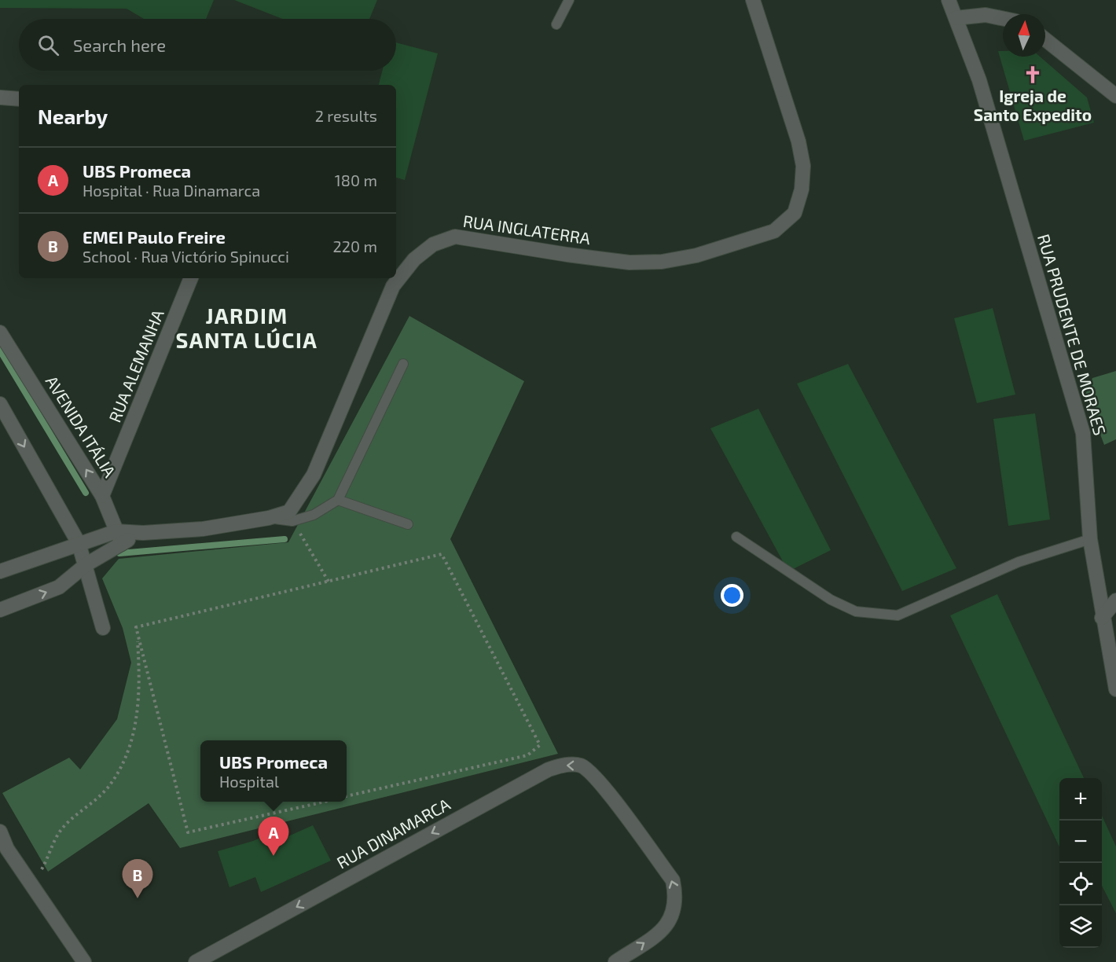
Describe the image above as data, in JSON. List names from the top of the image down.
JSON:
{
  "streets": {
    "street": [
      "RUA INGLATERRA",
      "RUA PRUDENTE DE MORAES",
      "RUA ALEMANHA",
      "AVENIDA ITÁLIA",
      "RUA DINAMARCA"
    ]
  },
  "crossings": [
    ["RUA INGLATERRA", "AVENIDA ITÁLIA"],
    ["RUA ALEMANHA", "AVENIDA ITÁLIA"]
  ],
  "districts": ["JARDIM SANTA LÚCIA"],
  "places": {
    "church": ["Igreja de Santo Expedito"]
  },
  "north": "top",
  "page": {
    "search": "Search here",
    "heading": ["Nearby", "2 results"],
    "list": [
      {
        "mark": "A",
        "name": "UBS Promeca",
        "note": "Hospital · Rua Dinamarca",
        "value": "180 m"
      },
      {
        "mark": "B",
        "name": "EMEI Paulo Freire",
        "note": "School · Rua Victório Spinucci",
        "value": "220 m"
      }
    ],
    "popup": ["UBS Promeca", "Hospital"],
    "map_buttons": ["+", "−"],
    "pins": ["A", "B"]
  }
}
